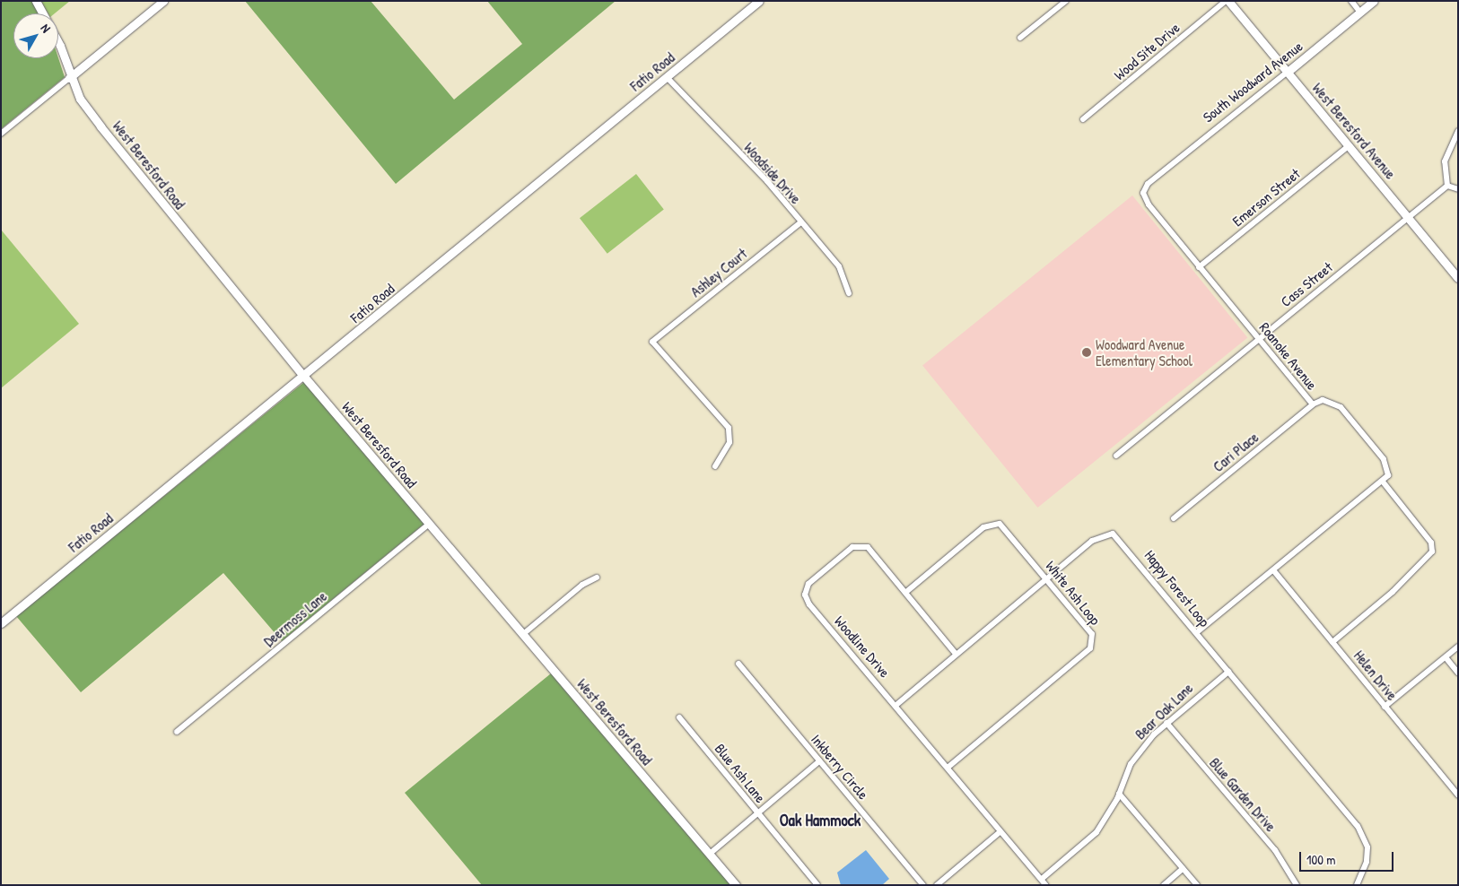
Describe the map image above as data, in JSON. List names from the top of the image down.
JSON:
{
  "streets": {
    "street": [
      "Wood Site Drive",
      "Fatio Road",
      "South Woodward Avenue",
      "West Beresford Avenue",
      "West Beresford Road",
      "Woodside Drive",
      "Emerson Street",
      "Ashley Court",
      "Cass Street",
      "Roanoke Avenue",
      "Cari Place",
      "Happy Forest Loop",
      "White Ash Loop",
      "Deermoss Lane",
      "Woodline Drive",
      "Helen Drive",
      "Bear Oak Lane",
      "Inkberry Circle",
      "Blue Ash Lane",
      "Blue Garden Drive"
    ]
  },
  "crossings": [
    ["Wood Site Drive", "West Beresford Avenue"],
    ["Fatio Road", "West Beresford Road"],
    ["Fatio Road", "Woodside Drive"],
    ["South Woodward Avenue", "West Beresford Avenue"],
    ["South Woodward Avenue", "Roanoke Avenue"],
    ["West Beresford Avenue", "Emerson Street"],
    ["West Beresford Avenue", "Cass Street"],
    ["West Beresford Road", "Deermoss Lane"],
    ["Woodside Drive", "Ashley Court"],
    ["Emerson Street", "Roanoke Avenue"],
    ["Cass Street", "Roanoke Avenue"],
    ["Roanoke Avenue", "Cari Place"],
    ["Happy Forest Loop", "White Ash Loop"],
    ["Happy Forest Loop", "Woodline Drive"],
    ["Happy Forest Loop", "Bear Oak Lane"],
    ["White Ash Loop", "Woodline Drive"],
    ["Woodline Drive", "Bear Oak Lane"],
    ["Bear Oak Lane", "Blue Garden Drive"]
  ],
  "districts": ["Oak Hammock"],
  "places": ["Woodward Avenue Elementary School"],
  "scale_bar": "100 m",
  "north": "top right"
}
